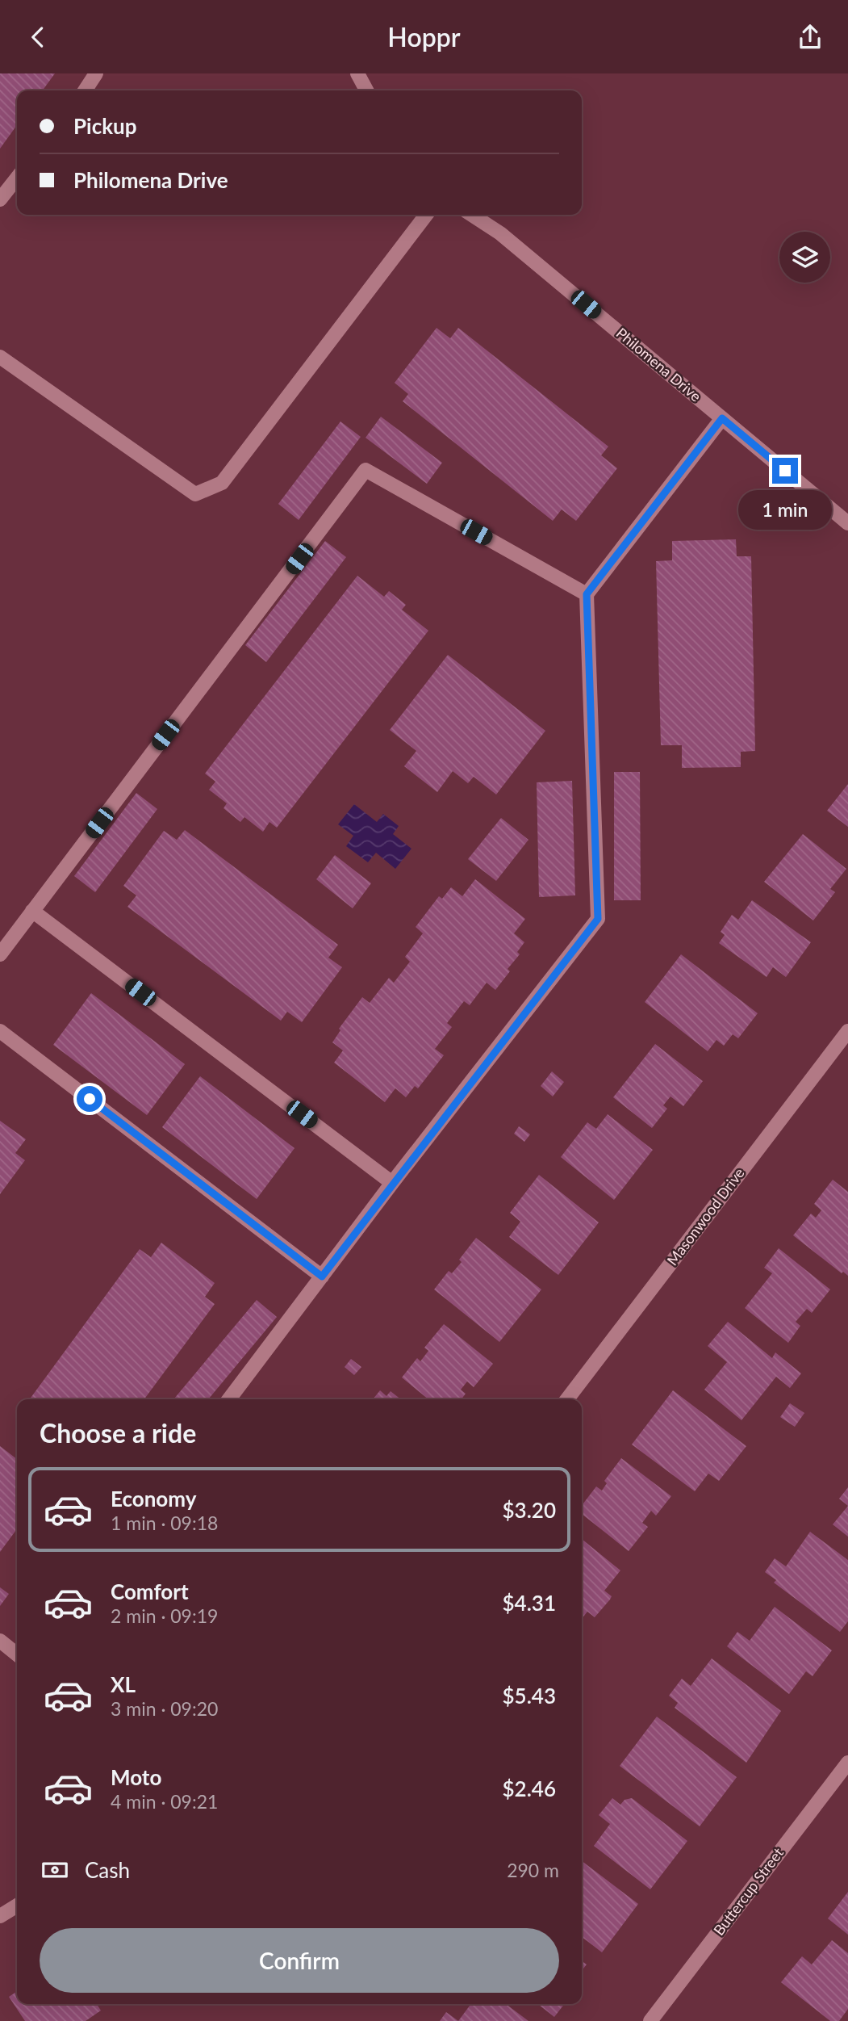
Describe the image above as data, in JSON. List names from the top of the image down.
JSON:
{
  "streets": {
    "street": ["Philomena Drive", "Masonwood Drive", "Buttercup Street"]
  },
  "page": {
    "header": "Hoppr",
    "banner": ["Pickup", "Philomena Drive"],
    "bubble": "1 min",
    "heading": "Choose a ride",
    "list": [
      {
        "name": "Economy",
        "note": "1 min · 09:18",
        "value": "$3.20"
      },
      {
        "name": "Comfort",
        "note": "2 min · 09:19",
        "value": "$4.31"
      },
      {
        "name": "XL",
        "note": "3 min · 09:20",
        "value": "$5.43"
      },
      {
        "name": "Moto",
        "note": "4 min · 09:21",
        "value": "$2.46"
      }
    ],
    "pay": ["Cash", "290 m"],
    "buttons": "Confirm"
  }
}
